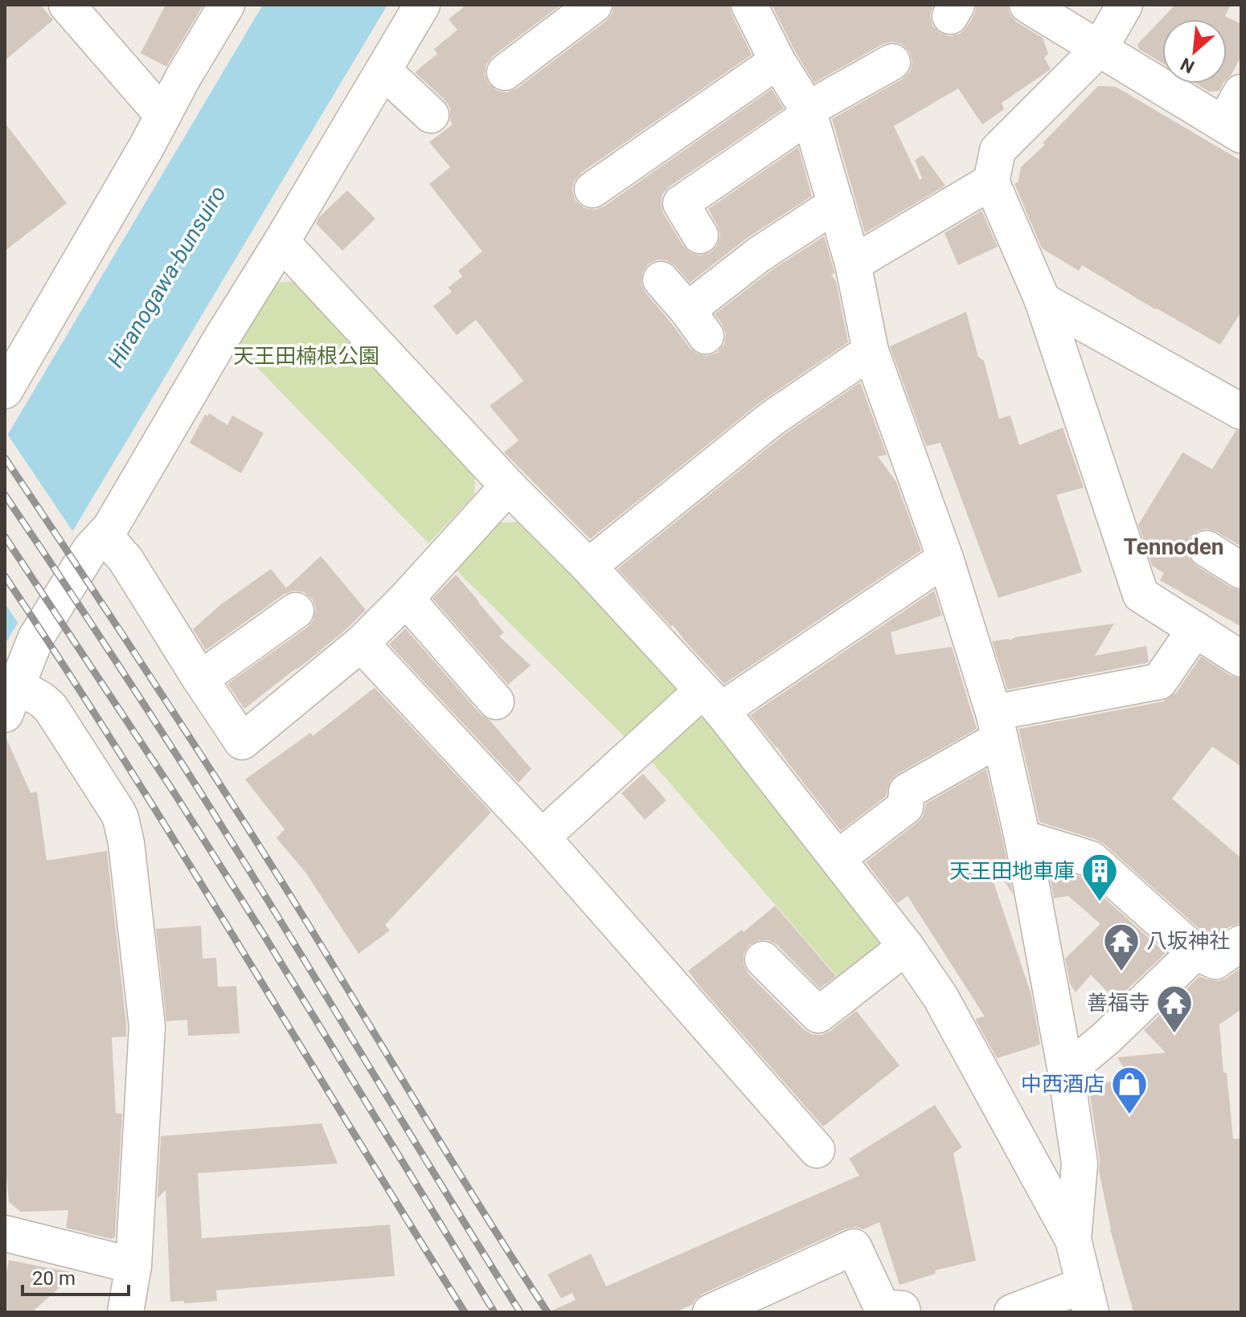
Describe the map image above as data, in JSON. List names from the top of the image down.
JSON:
{
  "districts": ["Tennoden"],
  "water": ["Hiranogawa-bunsuiro"],
  "parks": ["天王田楠根公園"],
  "places": {
    "building": ["天王田地車庫"],
    "temple": ["八坂神社", "善福寺"],
    "shop": ["中西酒店"]
  },
  "scale_bar": "20 m",
  "north": "bottom left"
}
